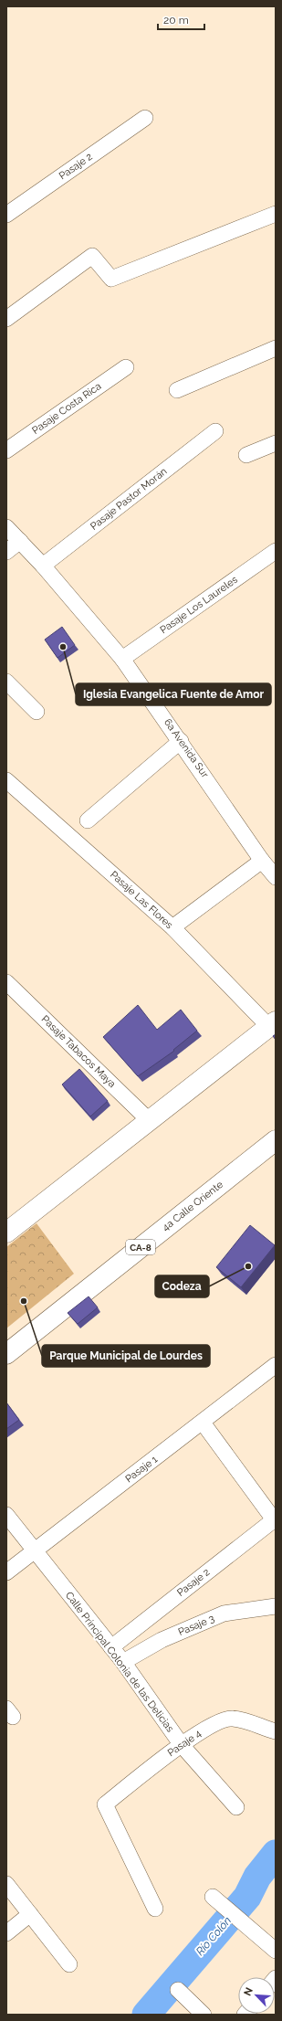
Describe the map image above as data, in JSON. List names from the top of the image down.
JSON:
{
  "streets": {
    "highway": ["4a Calle Oriente", "CA-8"],
    "street": [
      "Pasaje 2",
      "Pasaje Costa Rica",
      "Pasaje Pastor Morán",
      "Pasaje Los Laureles",
      "6a Avenida Sur",
      "Pasaje Las Flores",
      "Pasaje Tabacos Maya",
      "Pasaje 1",
      "Pasaje 3",
      "Calle Principal Colonia de las Delicias",
      "Pasaje 4"
    ]
  },
  "crossings": [
    ["Pasaje 2", "Calle Principal Colonia de las Delicias"],
    ["Pasaje Pastor Morán", "6a Avenida Sur"],
    ["Pasaje Los Laureles", "6a Avenida Sur"],
    ["Pasaje 1", "Calle Principal Colonia de las Delicias"],
    ["Pasaje 3", "Calle Principal Colonia de las Delicias"],
    ["Calle Principal Colonia de las Delicias", "Pasaje 4"]
  ],
  "water": ["Río Colón"],
  "places": ["Iglesia Evangelica Fuente de Amor", "Codeza", "Parque Municipal de Lourdes"],
  "scale_bar": "20 m",
  "north": "top left"
}
